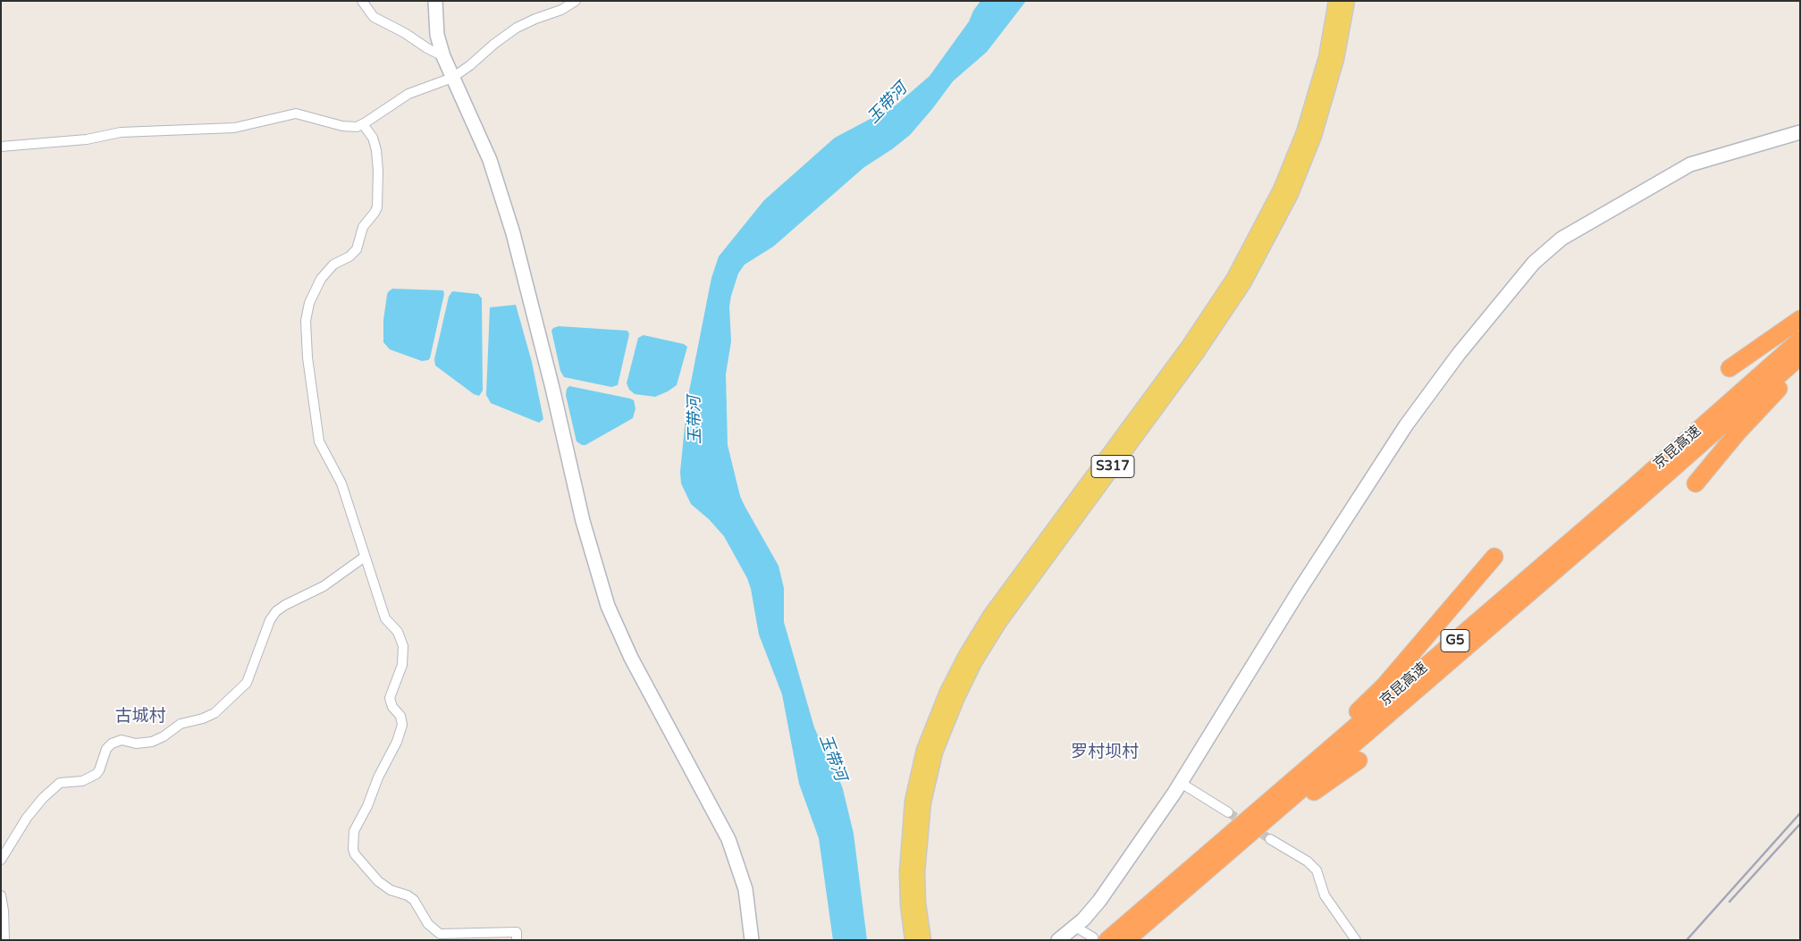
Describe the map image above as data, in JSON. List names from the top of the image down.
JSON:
{
  "streets": {
    "highway": ["京昆高速", "G5"],
    "main road": ["S317"]
  },
  "districts": ["古城村", "罗村坝村"],
  "water": ["玉带河"]
}
